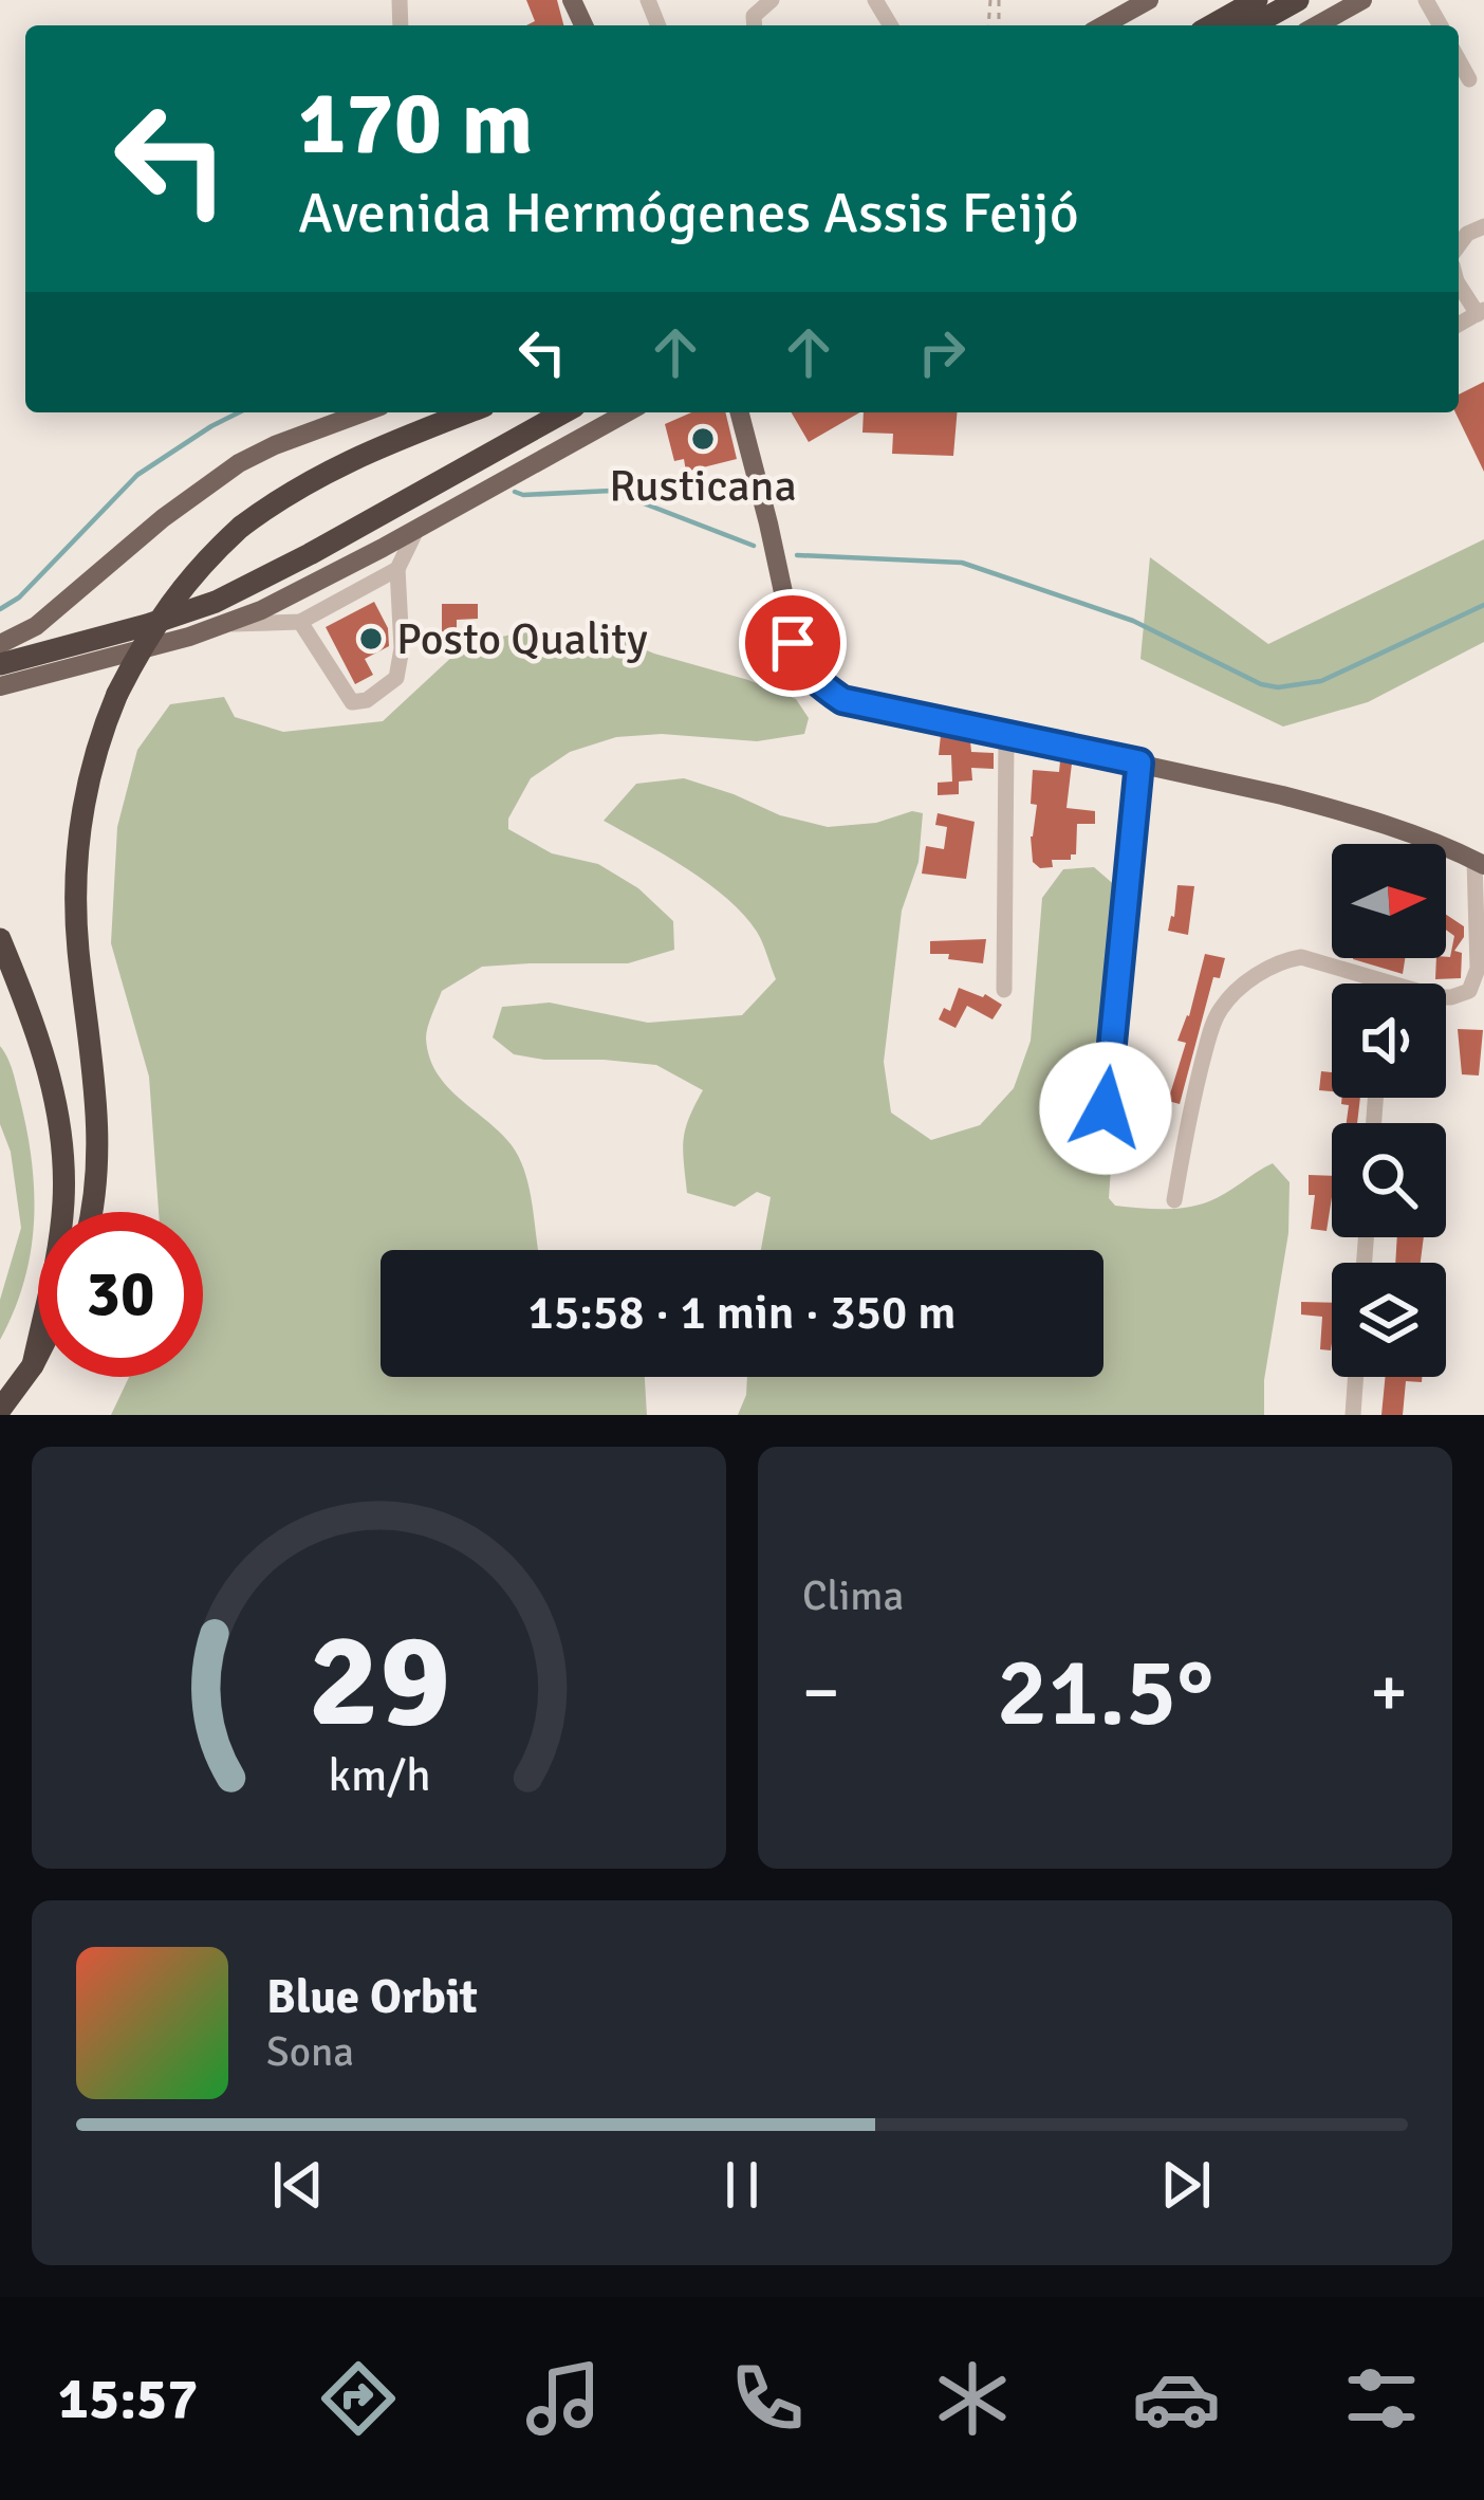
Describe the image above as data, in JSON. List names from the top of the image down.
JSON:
{
  "places": ["Rusticana", "Posto Quality"],
  "north": "right",
  "page": {
    "turn": ["170 m", "Avenida Hermógenes Assis Feijó"],
    "limit": "30",
    "trip": "15:58 · 1 min · 350 m",
    "tile": "Clima",
    "heat": ["−", "21.5°", "+"],
    "song": ["Blue Orbit", "Sona"],
    "tabs": "15:57",
    "gauge": ["29", "km/h"]
  }
}
